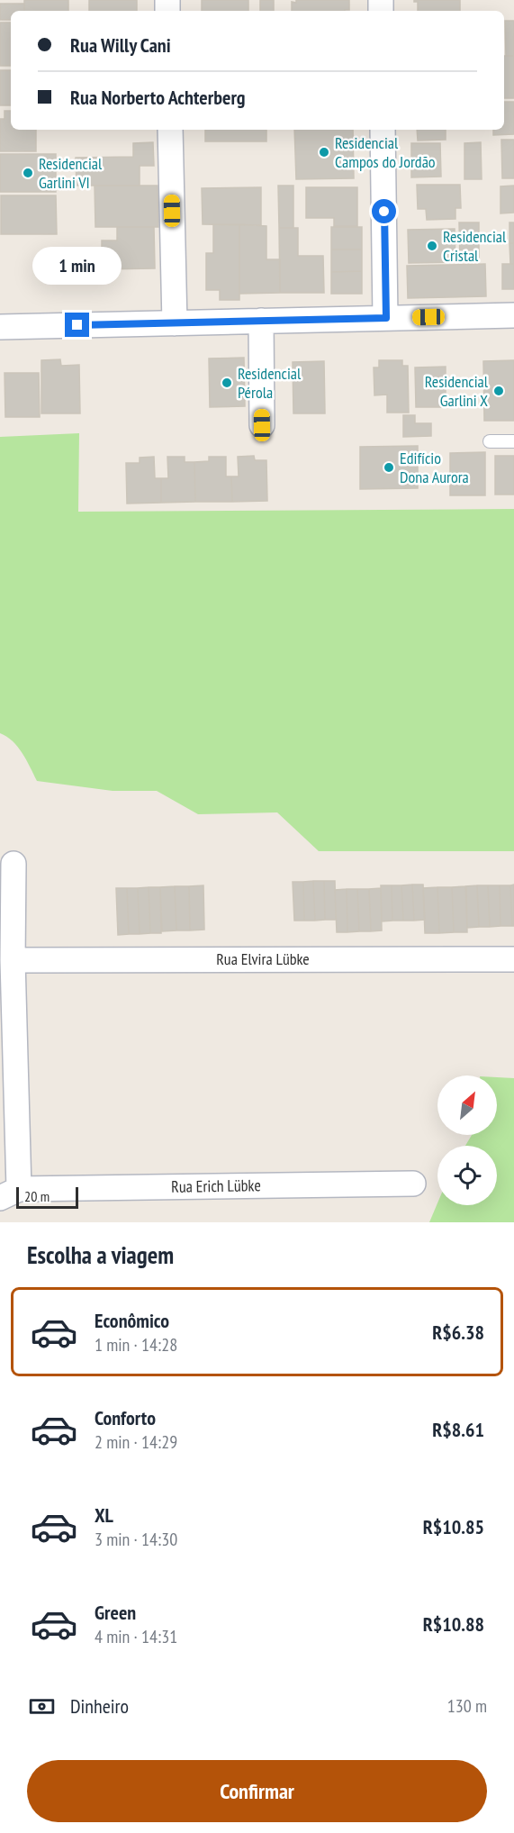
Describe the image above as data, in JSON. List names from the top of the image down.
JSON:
{
  "streets": {
    "street": ["Rua Elvira Lübke", "Rua Erich Lübke"]
  },
  "places": [
    "Residencial Campos do Jordão",
    "Residencial Garlini VI",
    "Residencial Cristal",
    "Residencial Pérola",
    "Residencial Garlini X",
    "Edifício Dona Aurora"
  ],
  "scale_bar": "20 m",
  "north": "top right",
  "page": {
    "banner": ["Rua Willy Cani", "Rua Norberto Achterberg"],
    "bubble": "1 min",
    "scale": "20 m",
    "heading": "Escolha a viagem",
    "list": [
      {
        "name": "Econômico",
        "note": "1 min · 14:28",
        "value": "R$6.38"
      },
      {
        "name": "Conforto",
        "note": "2 min · 14:29",
        "value": "R$8.61"
      },
      {
        "name": "XL",
        "note": "3 min · 14:30",
        "value": "R$10.85"
      },
      {
        "name": "Green",
        "note": "4 min · 14:31",
        "value": "R$10.88"
      }
    ],
    "pay": ["Dinheiro", "130 m"],
    "buttons": "Confirmar"
  }
}
